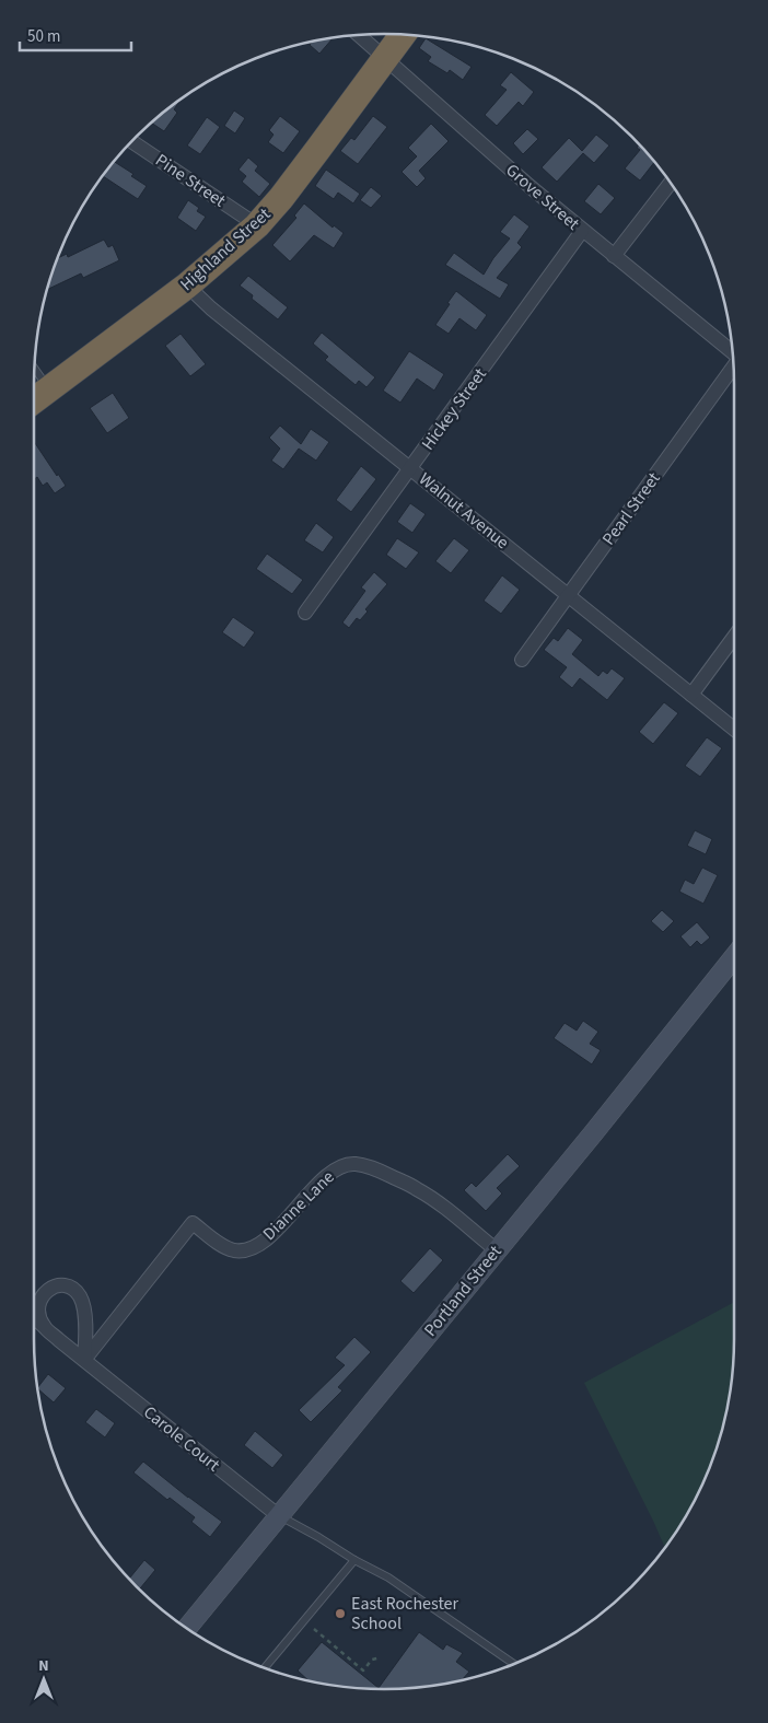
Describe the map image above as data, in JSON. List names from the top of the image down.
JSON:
{
  "streets": {
    "highway": ["Highland Street"],
    "street": [
      "Pine Street",
      "Grove Street",
      "Hickey Street",
      "Pearl Street",
      "Walnut Avenue",
      "Dianne Lane",
      "Portland Street",
      "Carole Court"
    ]
  },
  "crossings": [
    ["Pine Street", "Highland Street"],
    ["Grove Street", "Highland Street"],
    ["Grove Street", "Hickey Street"],
    ["Highland Street", "Walnut Avenue"],
    ["Hickey Street", "Walnut Avenue"],
    ["Pearl Street", "Walnut Avenue"],
    ["Dianne Lane", "Portland Street"],
    ["Dianne Lane", "Carole Court"],
    ["Portland Street", "Carole Court"]
  ],
  "places": ["East Rochester School"],
  "scale_bar": "50 m",
  "north": "top"
}
